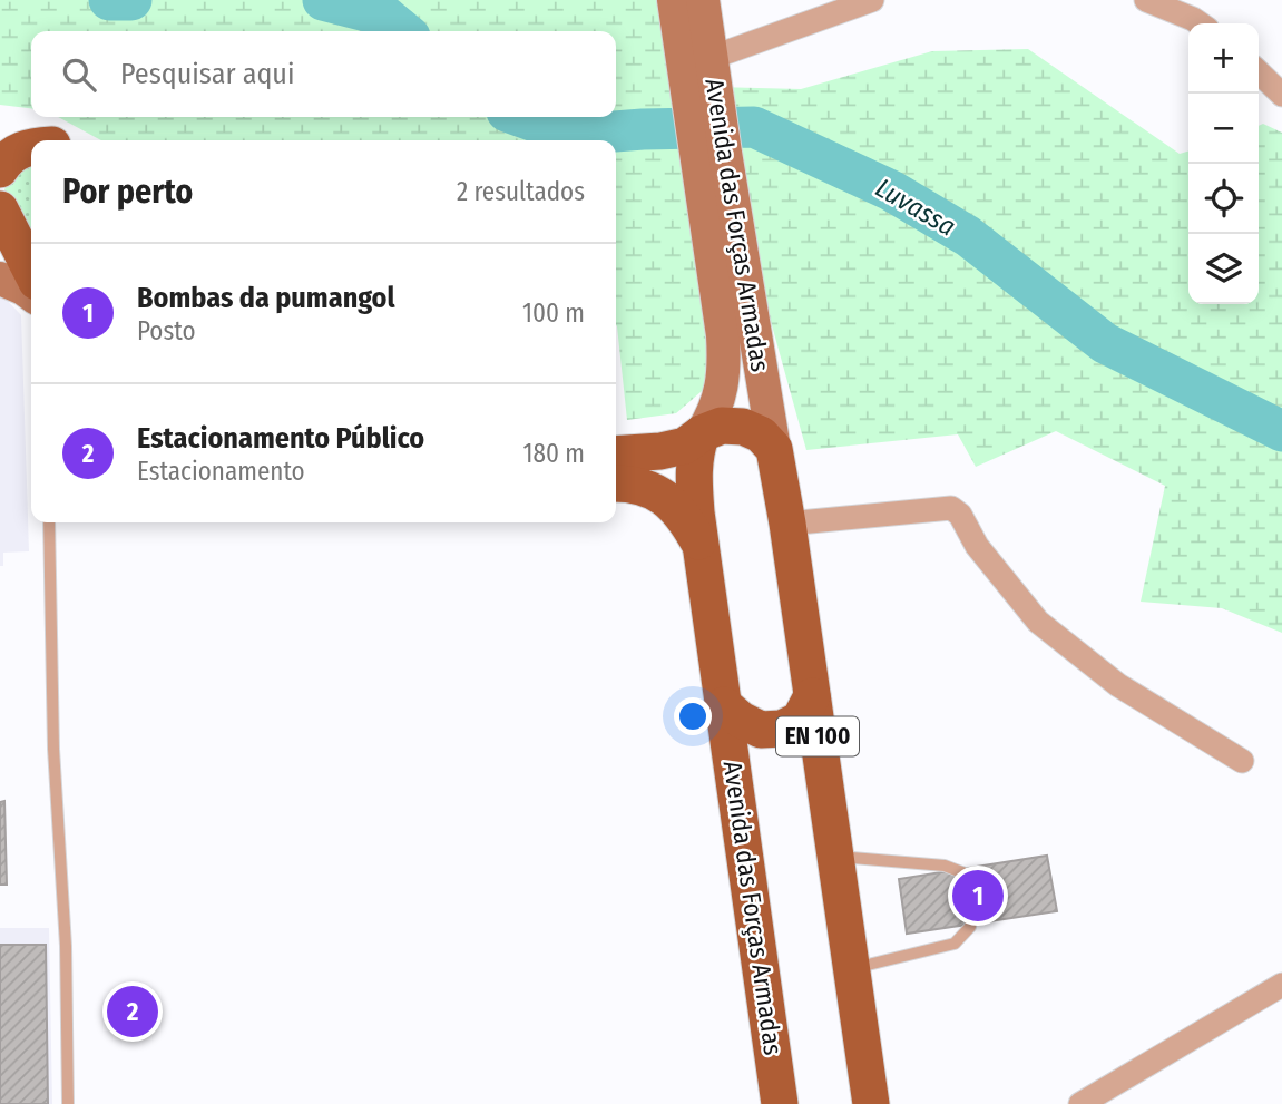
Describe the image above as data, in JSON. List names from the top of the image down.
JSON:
{
  "streets": {
    "main road": ["Avenida das Forças Armadas", "EN 100"]
  },
  "crossings": [
    ["Avenida das Forças Armadas", "EN 100"]
  ],
  "water": ["Luvassa"],
  "page": {
    "map_buttons": ["+", "−"],
    "search": "Pesquisar aqui",
    "heading": ["Por perto", "2 resultados"],
    "list": [
      {
        "mark": "1",
        "name": "Bombas da pumangol",
        "note": "Posto",
        "value": "100 m"
      },
      {
        "mark": "2",
        "name": "Estacionamento Público",
        "note": "Estacionamento",
        "value": "180 m"
      }
    ],
    "pins": ["1", "2"]
  }
}
